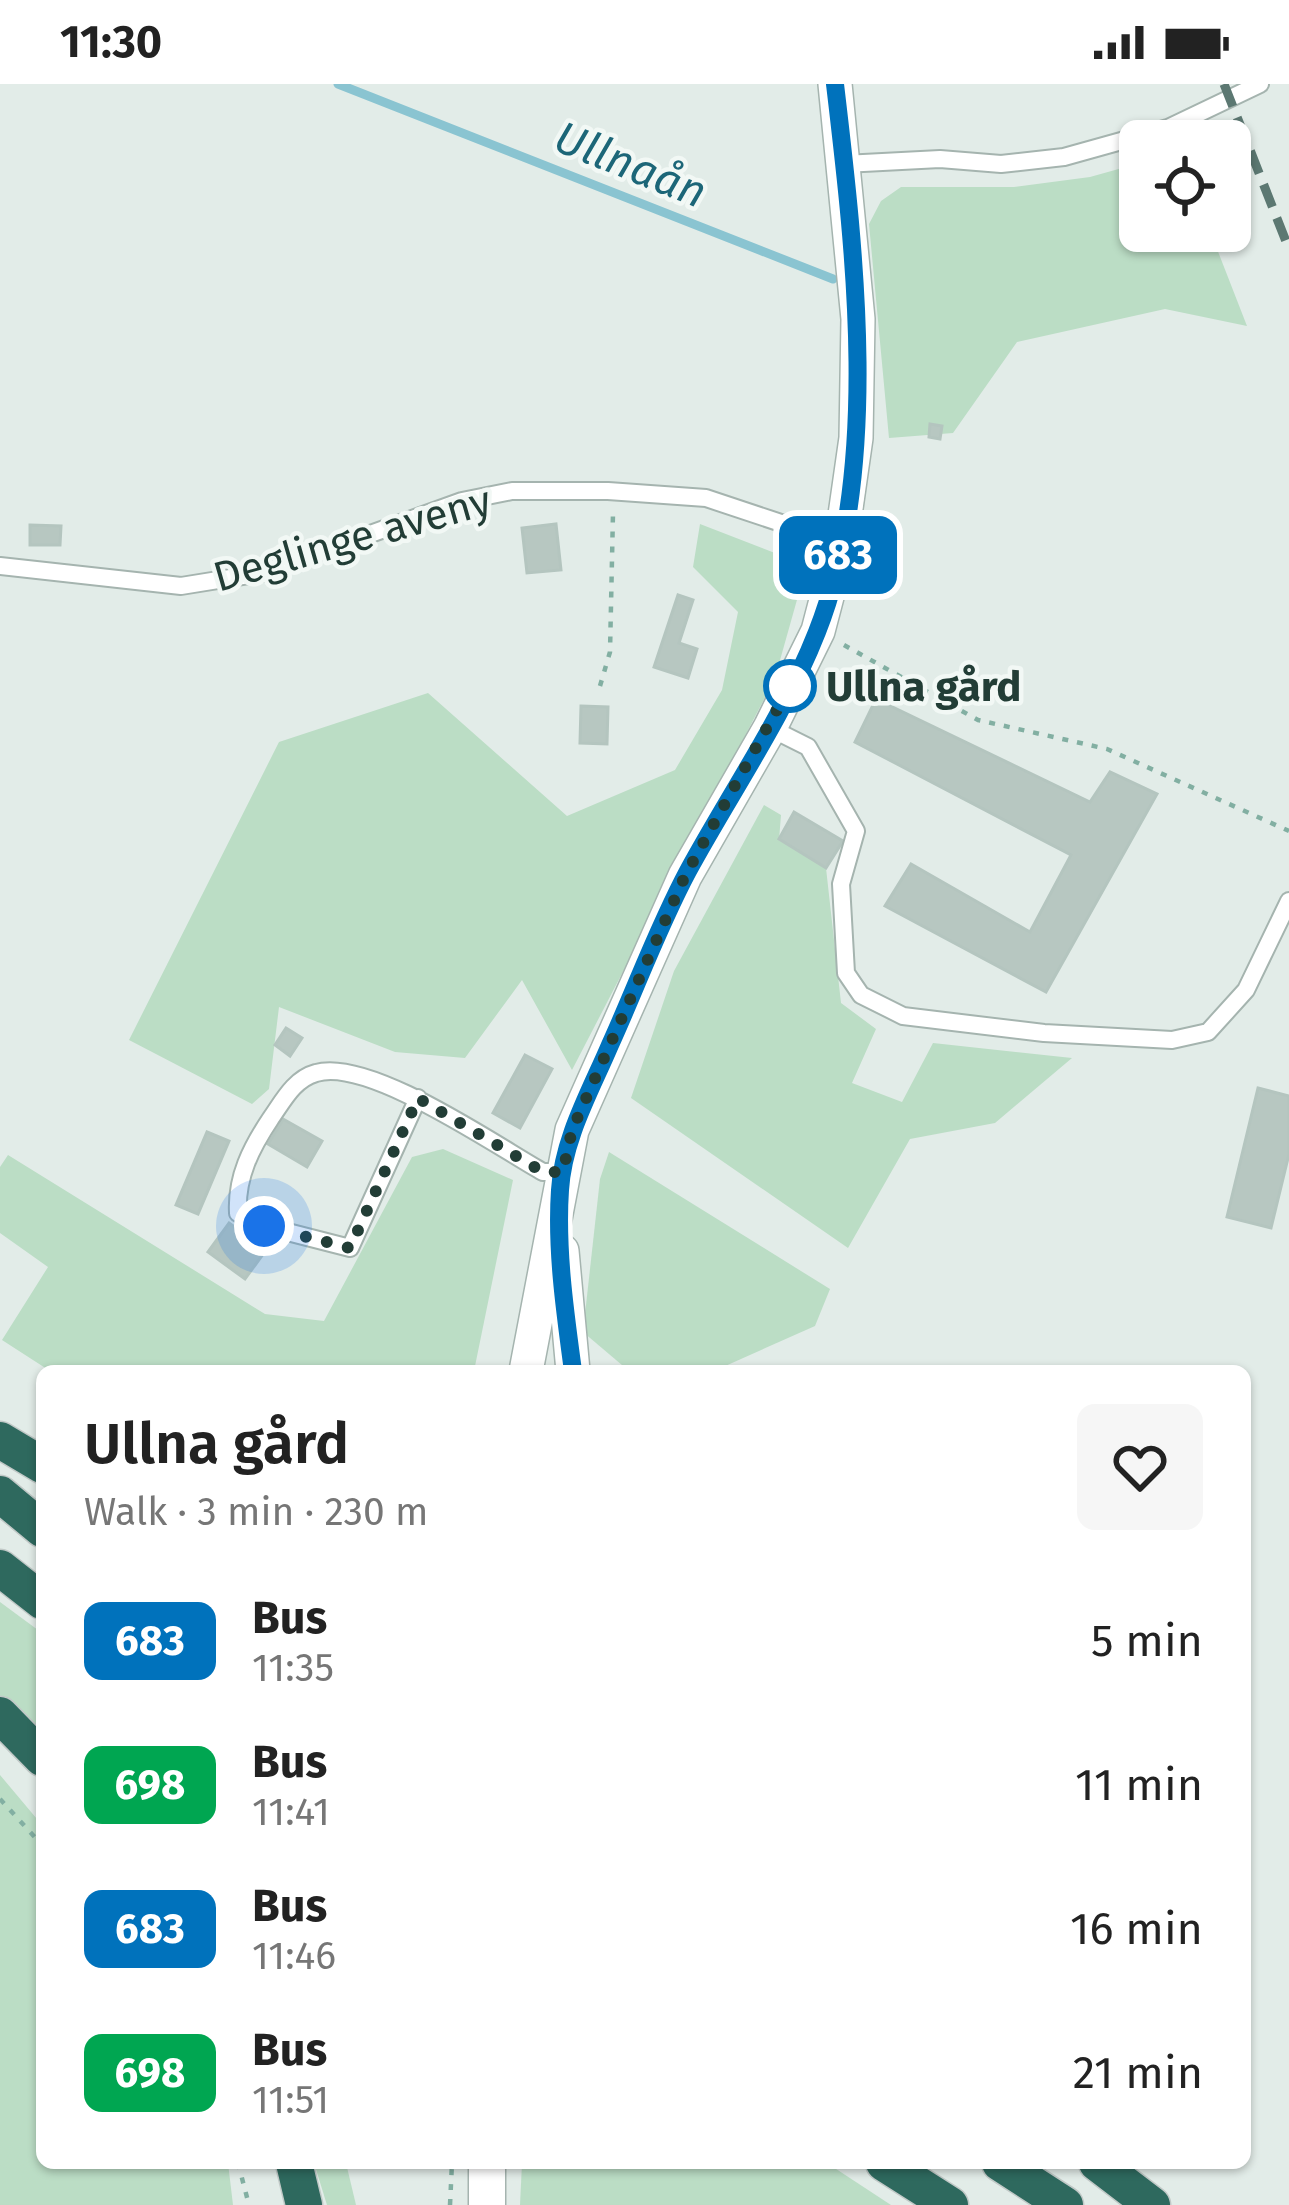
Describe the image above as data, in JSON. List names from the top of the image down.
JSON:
{
  "streets": {
    "lane": ["Deglinge aveny"]
  },
  "water": ["Ullnaån"],
  "places": ["Ullna gård"],
  "lines": ["bus line 683"],
  "page": {
    "status": "11:30",
    "on_map": "683",
    "heading": ["Ullna gård", "Walk · 3 min · 230 m"],
    "list": [
      {
        "mark": "683",
        "name": "Bus",
        "note": "11:35",
        "value": "5 min"
      },
      {
        "mark": "698",
        "name": "Bus",
        "note": "11:41",
        "value": "11 min"
      },
      {
        "mark": "683",
        "name": "Bus",
        "note": "11:46",
        "value": "16 min"
      },
      {
        "mark": "698",
        "name": "Bus",
        "note": "11:51",
        "value": "21 min"
      }
    ]
  }
}
